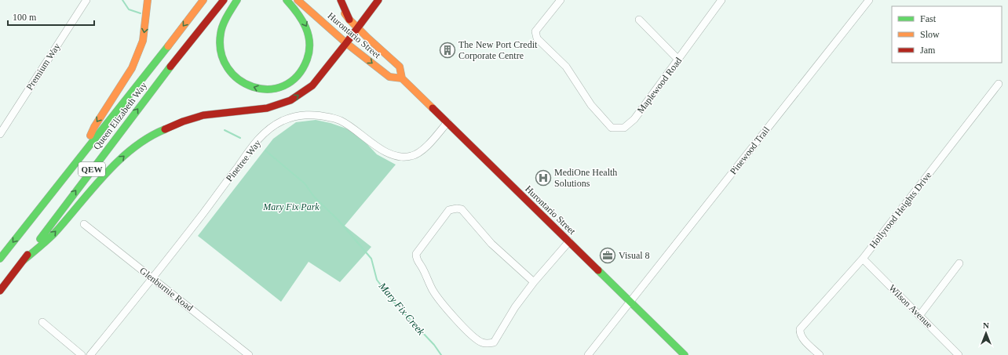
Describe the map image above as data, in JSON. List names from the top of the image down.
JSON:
{
  "streets": {
    "main road": ["Hurontario Street", "Queen Elizabeth Way", "QEW"],
    "street": [
      "Premium Way",
      "Maplewood Road",
      "Pinewood Trail",
      "Pinetree Way",
      "Hollyrood Heights Drive",
      "Glenburnie Road",
      "Wilson Avenue"
    ]
  },
  "crossings": [
    ["Hurontario Street", "Pinewood Trail"],
    ["Hurontario Street", "Pinetree Way"],
    ["Pinetree Way", "Glenburnie Road"],
    ["Hollyrood Heights Drive", "Wilson Avenue"]
  ],
  "water": ["Mary Fix Creek"],
  "parks": ["Mary Fix Park"],
  "places": {
    "building": ["The New Port Credit Corporate Centre"],
    "hospital": ["MediOne Health Solutions"],
    "office": ["Visual 8"]
  },
  "legend": ["Fast", "Slow", "Jam"],
  "scale_bar": "100 m",
  "north": "top"
}
